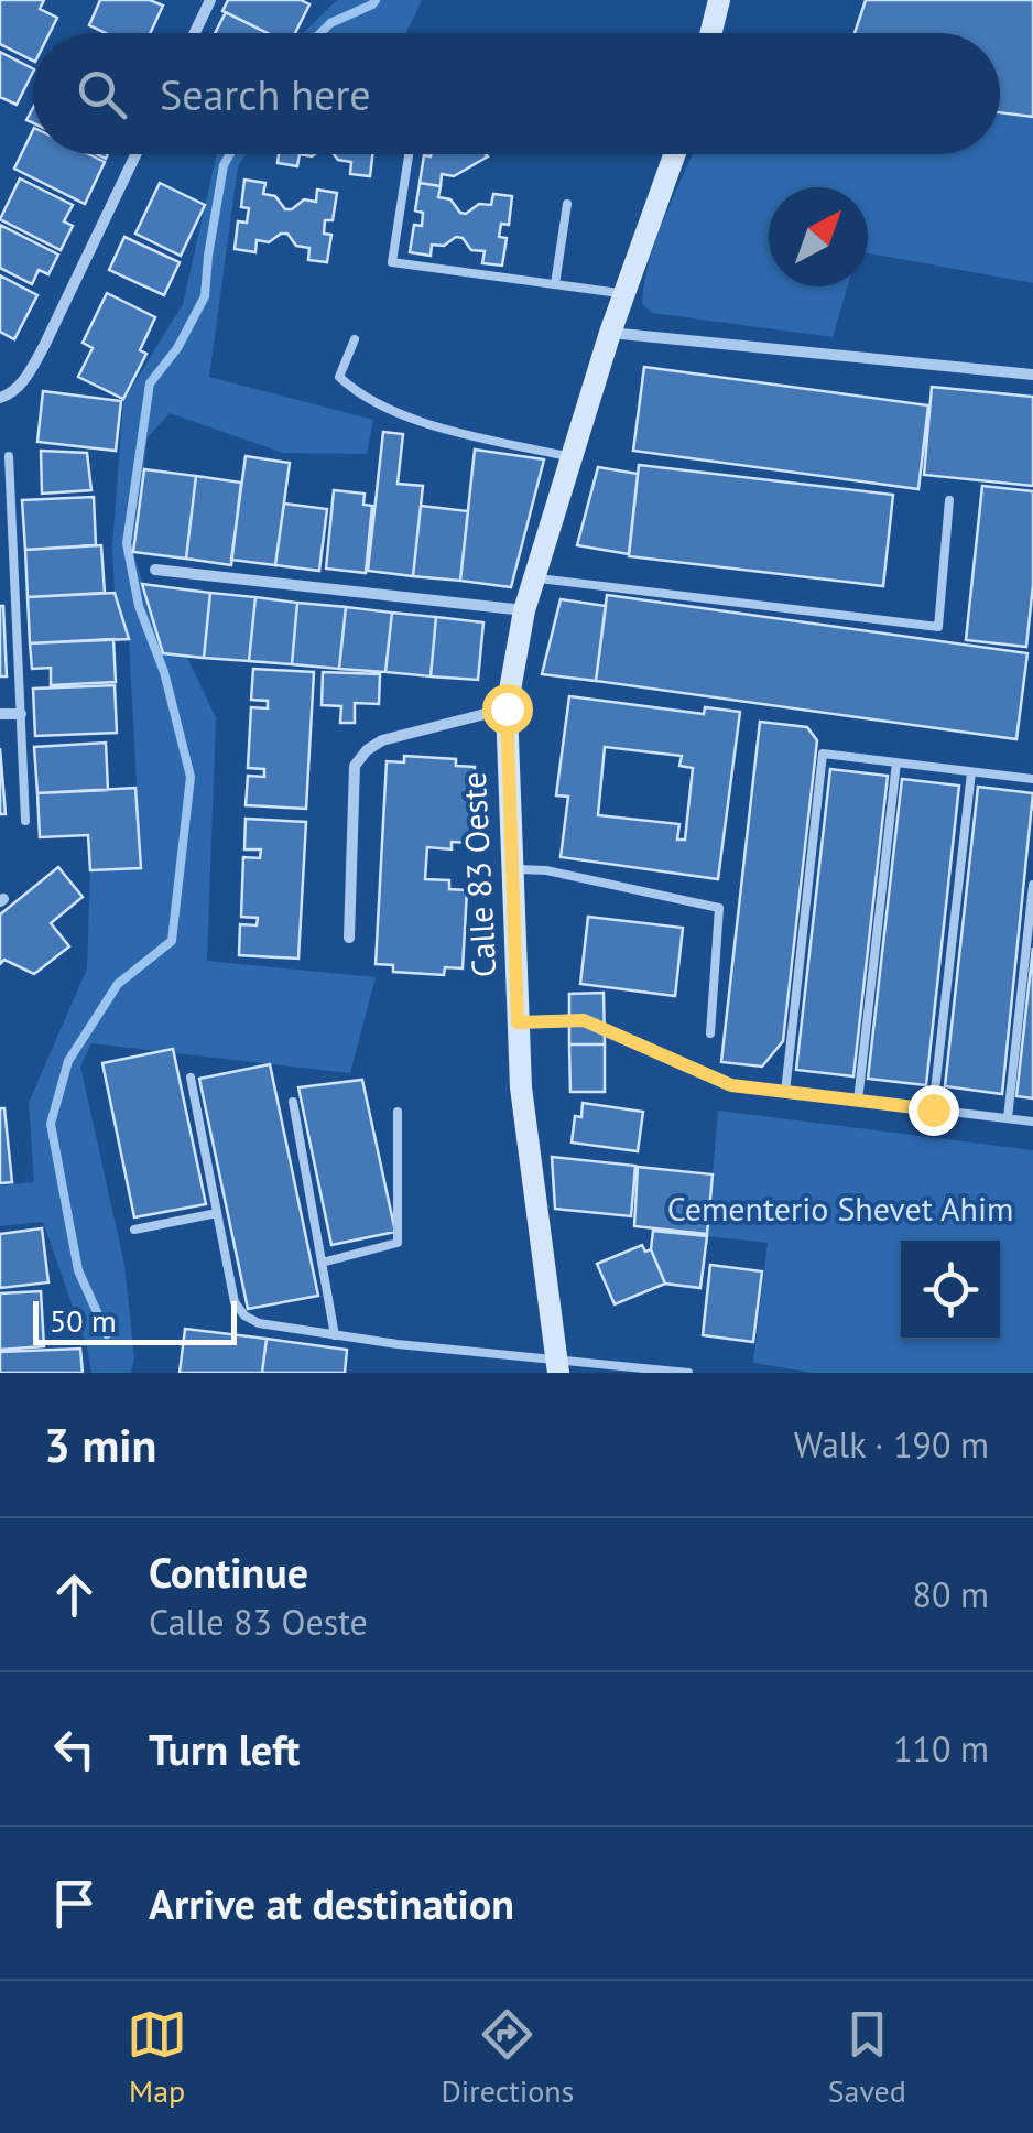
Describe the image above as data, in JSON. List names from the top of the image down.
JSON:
{
  "streets": {
    "street": ["Calle 83 Oeste"]
  },
  "parks": ["Cementerio Shevet Ahim"],
  "scale_bar": "50 m",
  "north": "top right",
  "page": {
    "search": "Search here",
    "scale": "50 m",
    "heading": ["3 min", "Walk · 190 m"],
    "list": [
      ["Continue", "Calle 83 Oeste", "80 m"],
      ["Turn left", "110 m"],
      "Arrive at destination"
    ],
    "nav": ["Map", "Directions", "Saved"]
  }
}
